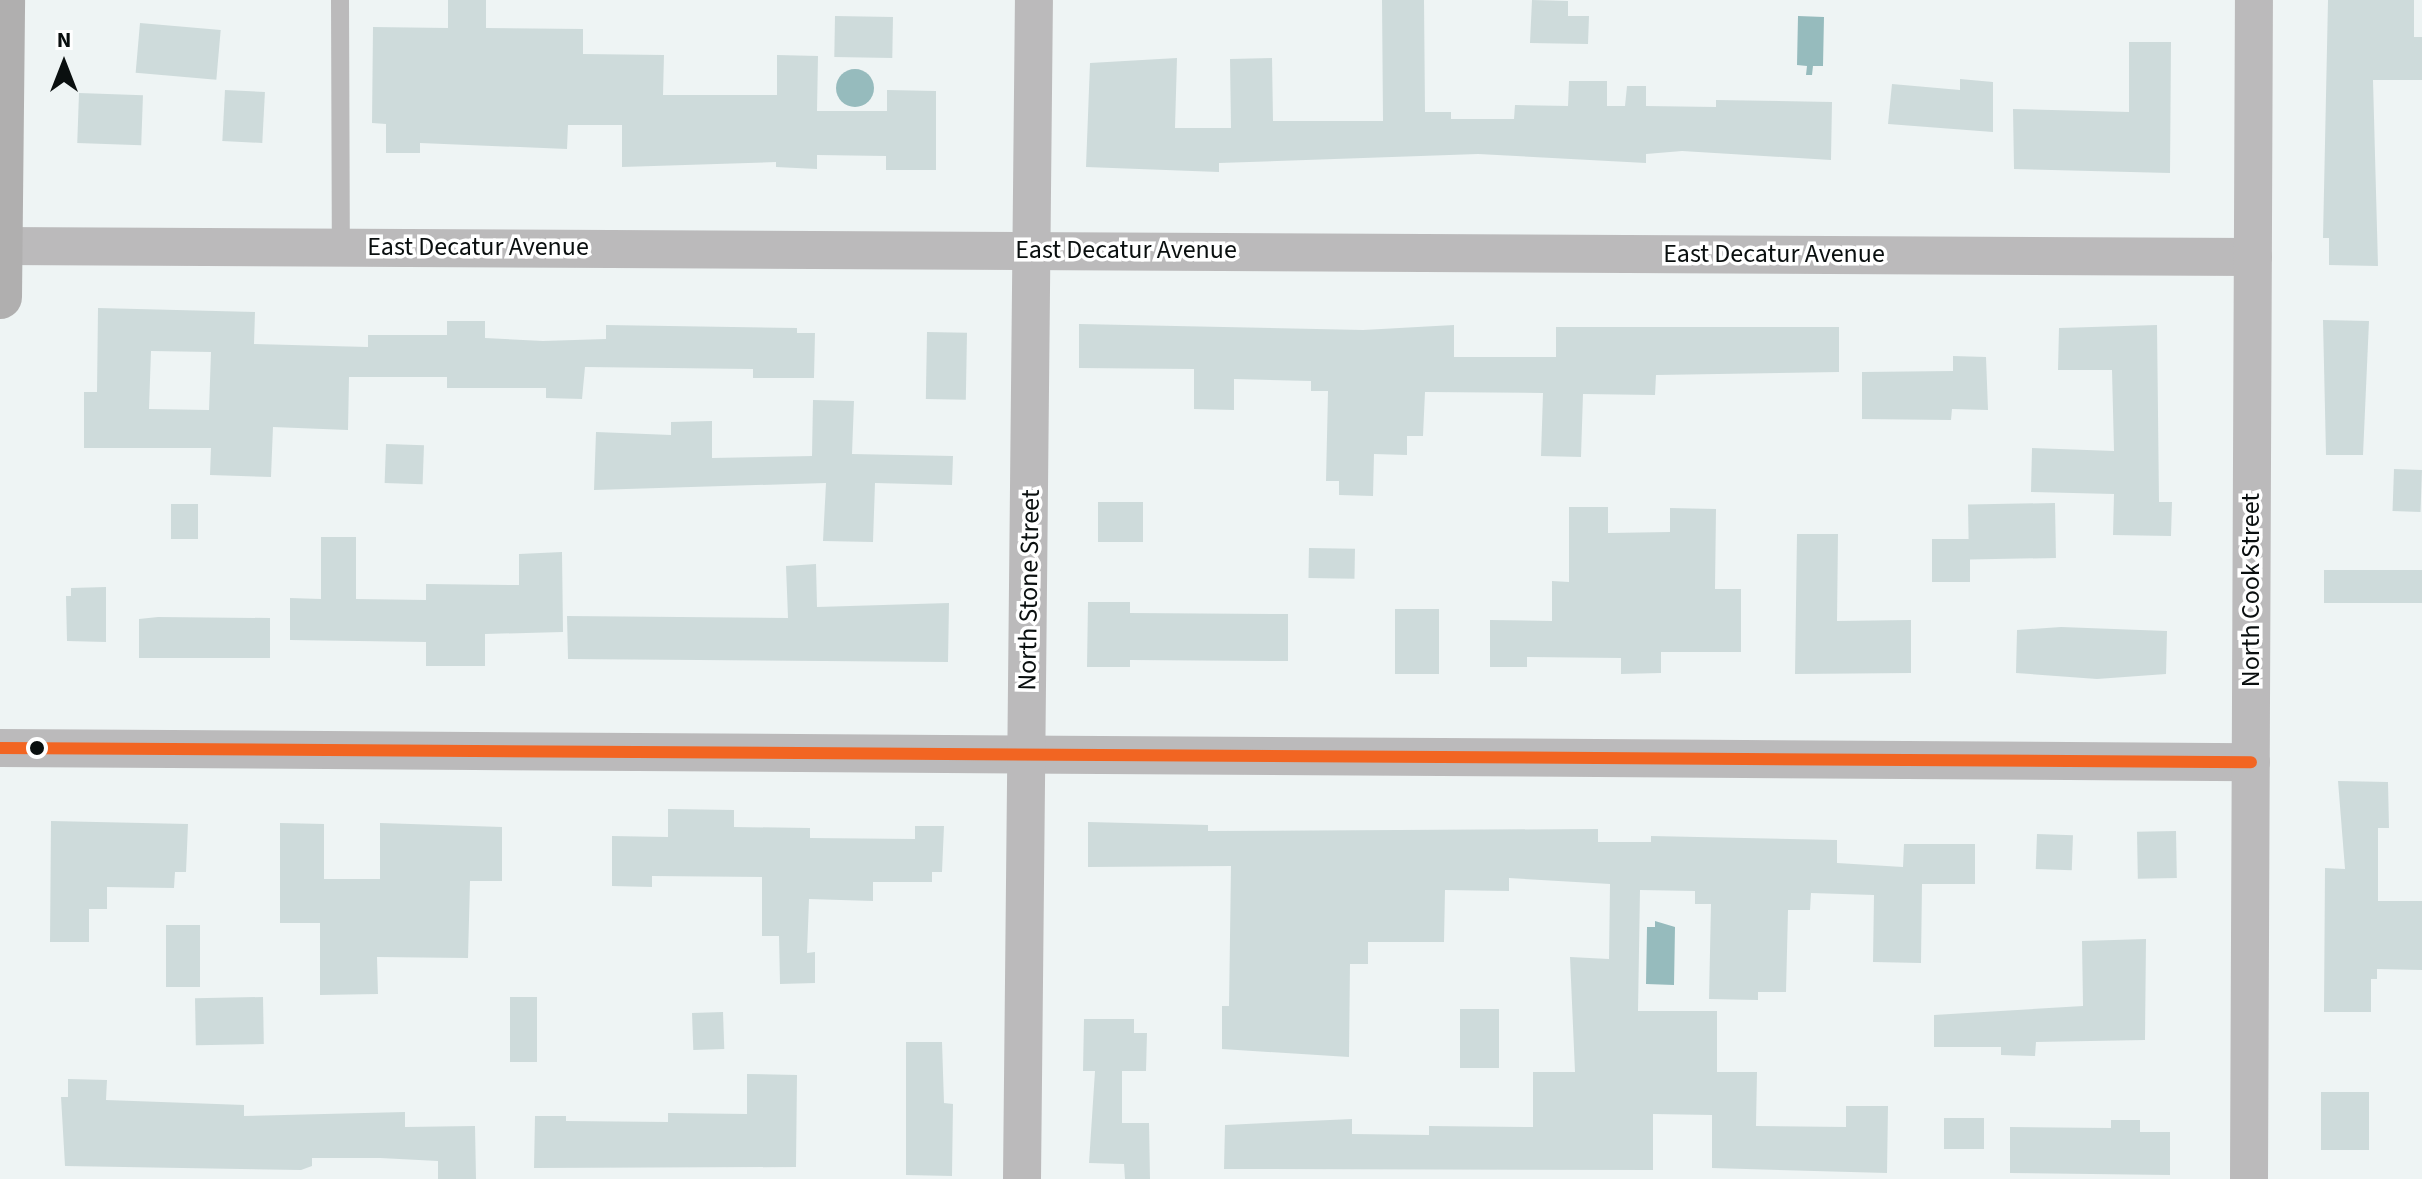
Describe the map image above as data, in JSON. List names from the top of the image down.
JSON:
{
  "streets": {
    "street": ["East Decatur Avenue", "North Stone Street", "North Cook Street"]
  },
  "crossings": [
    ["East Decatur Avenue", "North Stone Street"],
    ["East Decatur Avenue", "North Cook Street"]
  ],
  "north": "top"
}
